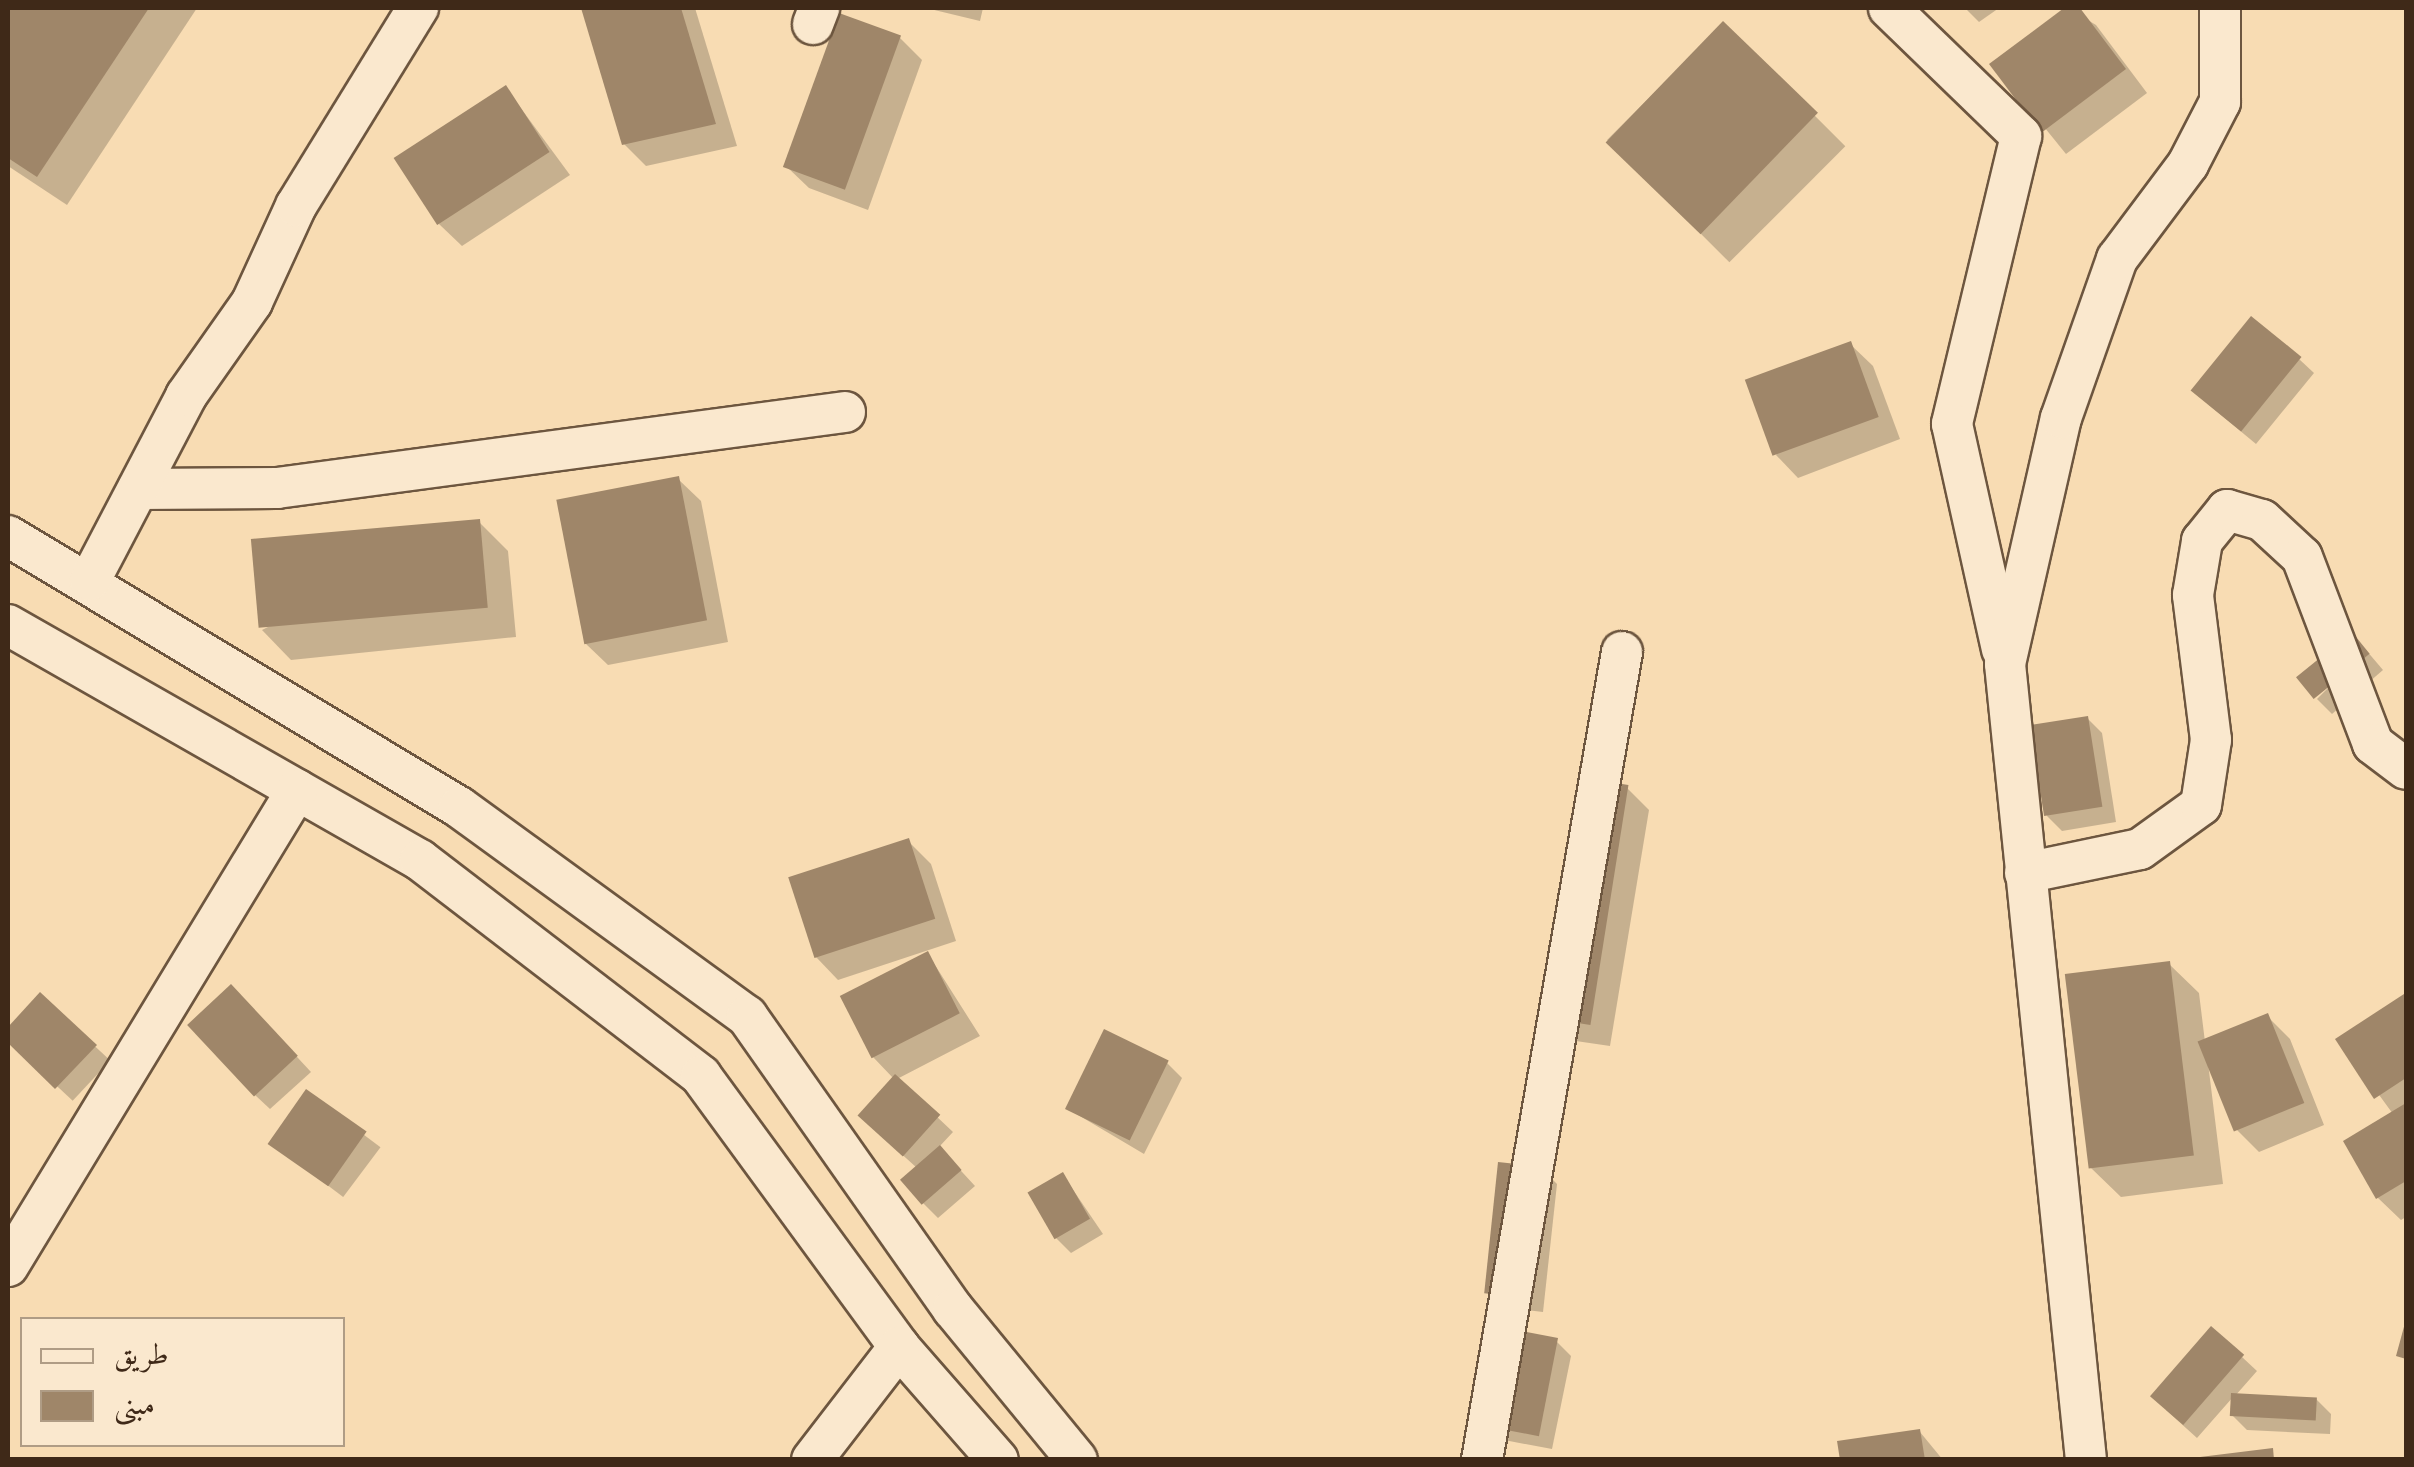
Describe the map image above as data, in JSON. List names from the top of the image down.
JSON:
{
  "legend": ["طريق", "مبنى"]
}
